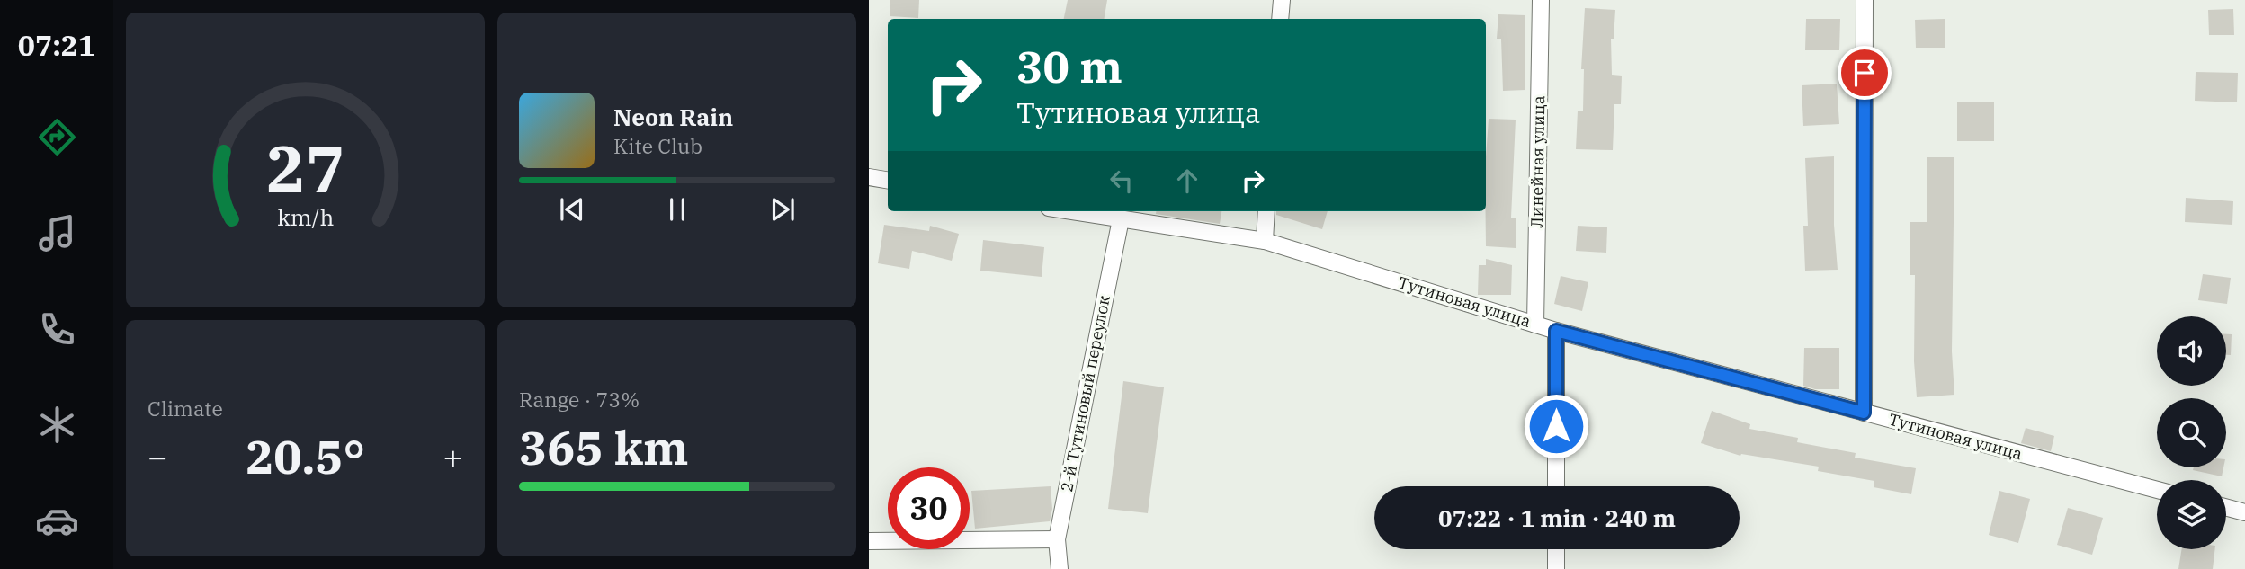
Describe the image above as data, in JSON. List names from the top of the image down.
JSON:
{
  "streets": {
    "street": ["Линейная улица", "Тутиновая улица", "2-й Тутиновый переулок"]
  },
  "crossings": [
    ["Линейная улица", "Тутиновая улица"],
    ["Тутиновая улица", "2-й Тутиновый переулок"]
  ],
  "page": {
    "tabs": "07:21",
    "turn": ["30 m", "Тутиновая улица"],
    "song": ["Neon Rain", "Kite Club"],
    "tile": [
      "Climate",
      ["Range · 73%", "365 km"]
    ],
    "heat": ["−", "20.5°", "+"],
    "limit": "30",
    "trip": "07:22 · 1 min · 240 m",
    "gauge": ["27", "km/h"]
  }
}
